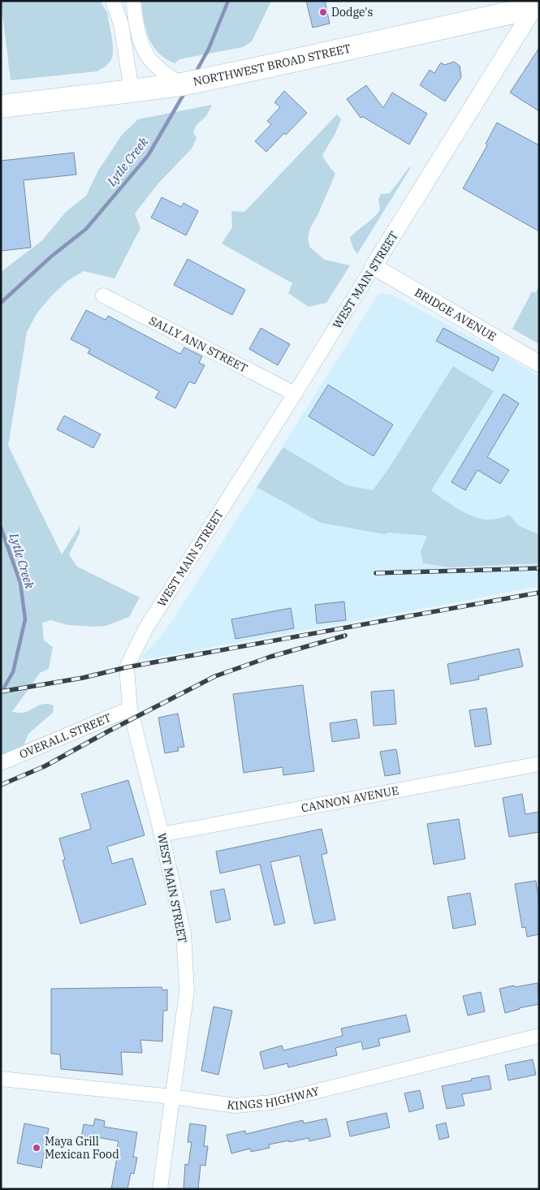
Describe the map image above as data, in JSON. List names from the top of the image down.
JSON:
{
  "streets": {
    "main road": ["NORTHWEST BROAD STREET"],
    "street": [
      "WEST MAIN STREET",
      "BRIDGE AVENUE",
      "SALLY ANN STREET",
      "OVERALL STREET",
      "CANNON AVENUE",
      "KINGS HIGHWAY"
    ]
  },
  "crossings": [
    ["NORTHWEST BROAD STREET", "WEST MAIN STREET"],
    ["WEST MAIN STREET", "BRIDGE AVENUE"],
    ["WEST MAIN STREET", "SALLY ANN STREET"],
    ["WEST MAIN STREET", "OVERALL STREET"],
    ["WEST MAIN STREET", "CANNON AVENUE"],
    ["WEST MAIN STREET", "KINGS HIGHWAY"]
  ],
  "water": ["Lytle Creek"],
  "places": ["Dodge's", "Maya Grill Mexican Food"]
}
